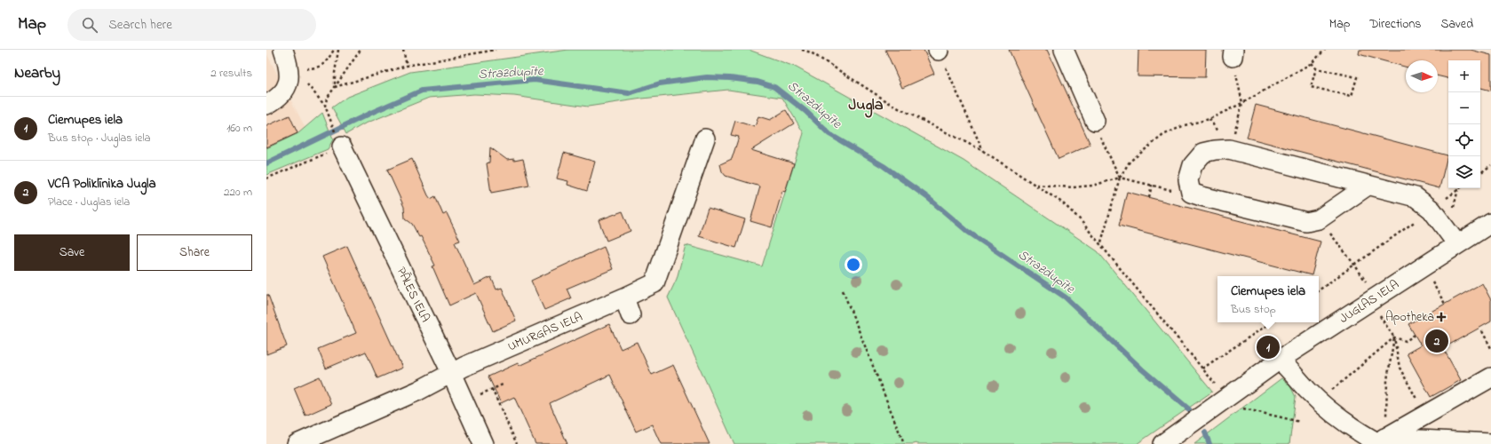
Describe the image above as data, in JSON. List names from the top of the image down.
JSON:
{
  "streets": {
    "street": ["PĀLES IELA", "JUGLAS IELA", "UMURGAS IELA"]
  },
  "crossings": [
    ["PĀLES IELA", "UMURGAS IELA"]
  ],
  "districts": ["Jugla"],
  "water": ["Strazdupīte"],
  "places": {
    "health": ["Apotheka"]
  },
  "north": "right",
  "page": {
    "header": "Map",
    "search": "Search here",
    "nav": ["Map", "Directions", "Saved"],
    "heading": ["Nearby", "2 results"],
    "map_buttons": ["+", "−"],
    "list": [
      {
        "mark": "1",
        "name": "Ciemupes iela",
        "note": "Bus stop · Juglas iela",
        "value": "160 m"
      },
      {
        "mark": "2",
        "name": "VCA Poliklīnika Jugla",
        "note": "Place · Juglas iela",
        "value": "220 m"
      }
    ],
    "buttons": ["Save", "Share"],
    "popup": ["Ciemupes iela", "Bus stop"],
    "pins": ["2", "1"]
  }
}
